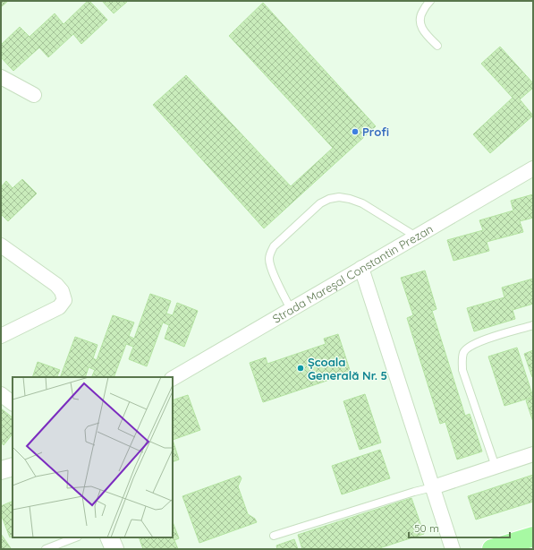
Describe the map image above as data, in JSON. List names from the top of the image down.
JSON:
{
  "streets": {
    "street": ["Strada Mareșal Constantin Prezan"]
  },
  "places": ["Profi", "Școala Generală Nr. 5"],
  "scale_bar": "50 m"
}
